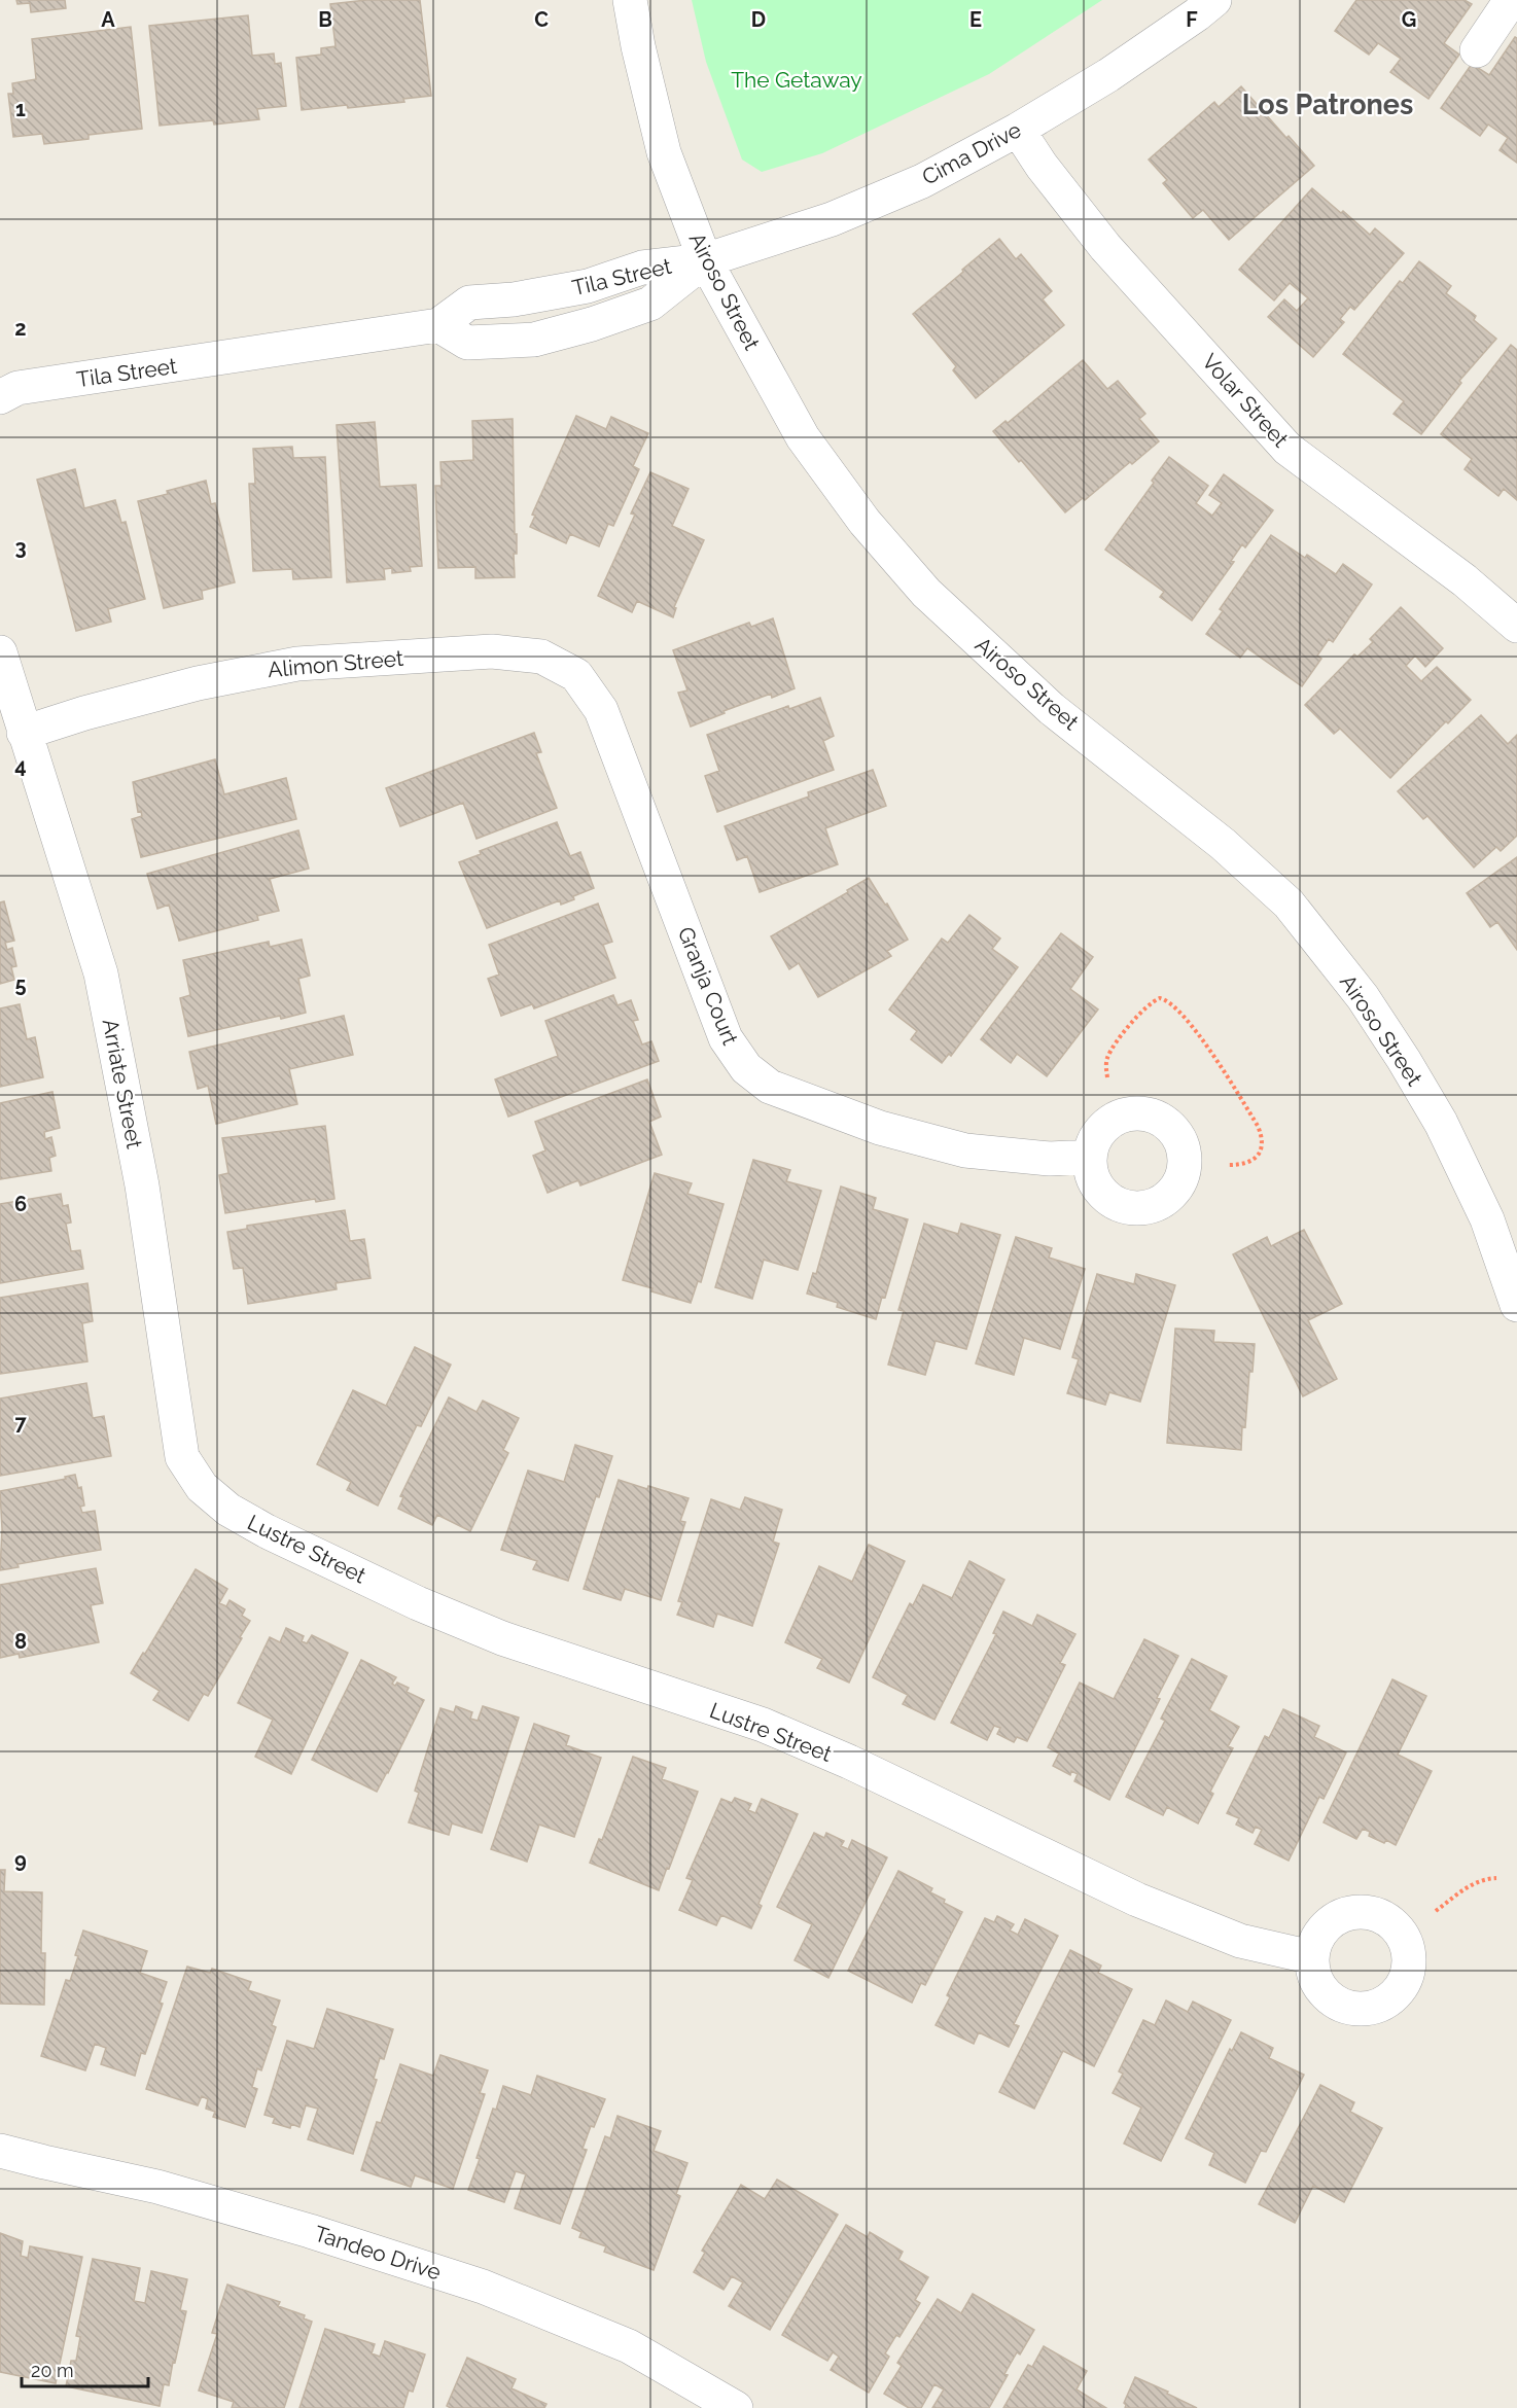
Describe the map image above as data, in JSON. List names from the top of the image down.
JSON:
{
  "streets": {
    "street": [
      "Cima Drive",
      "Tila Street",
      "Airoso Street",
      "Volar Street",
      "Alimon Street",
      "Granja Court",
      "Arriate Street",
      "Lustre Street",
      "Tandeo Drive"
    ]
  },
  "crossings": [
    ["Cima Drive", "Tila Street"],
    ["Cima Drive", "Airoso Street"],
    ["Cima Drive", "Volar Street"],
    ["Tila Street", "Airoso Street"],
    ["Alimon Street", "Granja Court"],
    ["Alimon Street", "Arriate Street"],
    ["Arriate Street", "Lustre Street"]
  ],
  "districts": ["Los Patrones"],
  "parks": ["The Getaway"],
  "scale_bar": "20 m",
  "grid": {
    "columns": [
      "A",
      "B",
      "C",
      "D",
      "E",
      "F",
      "G"
    ],
    "rows": [
      "1",
      "2",
      "3",
      "4",
      "5",
      "6",
      "7",
      "8",
      "9"
    ]
  }
}
